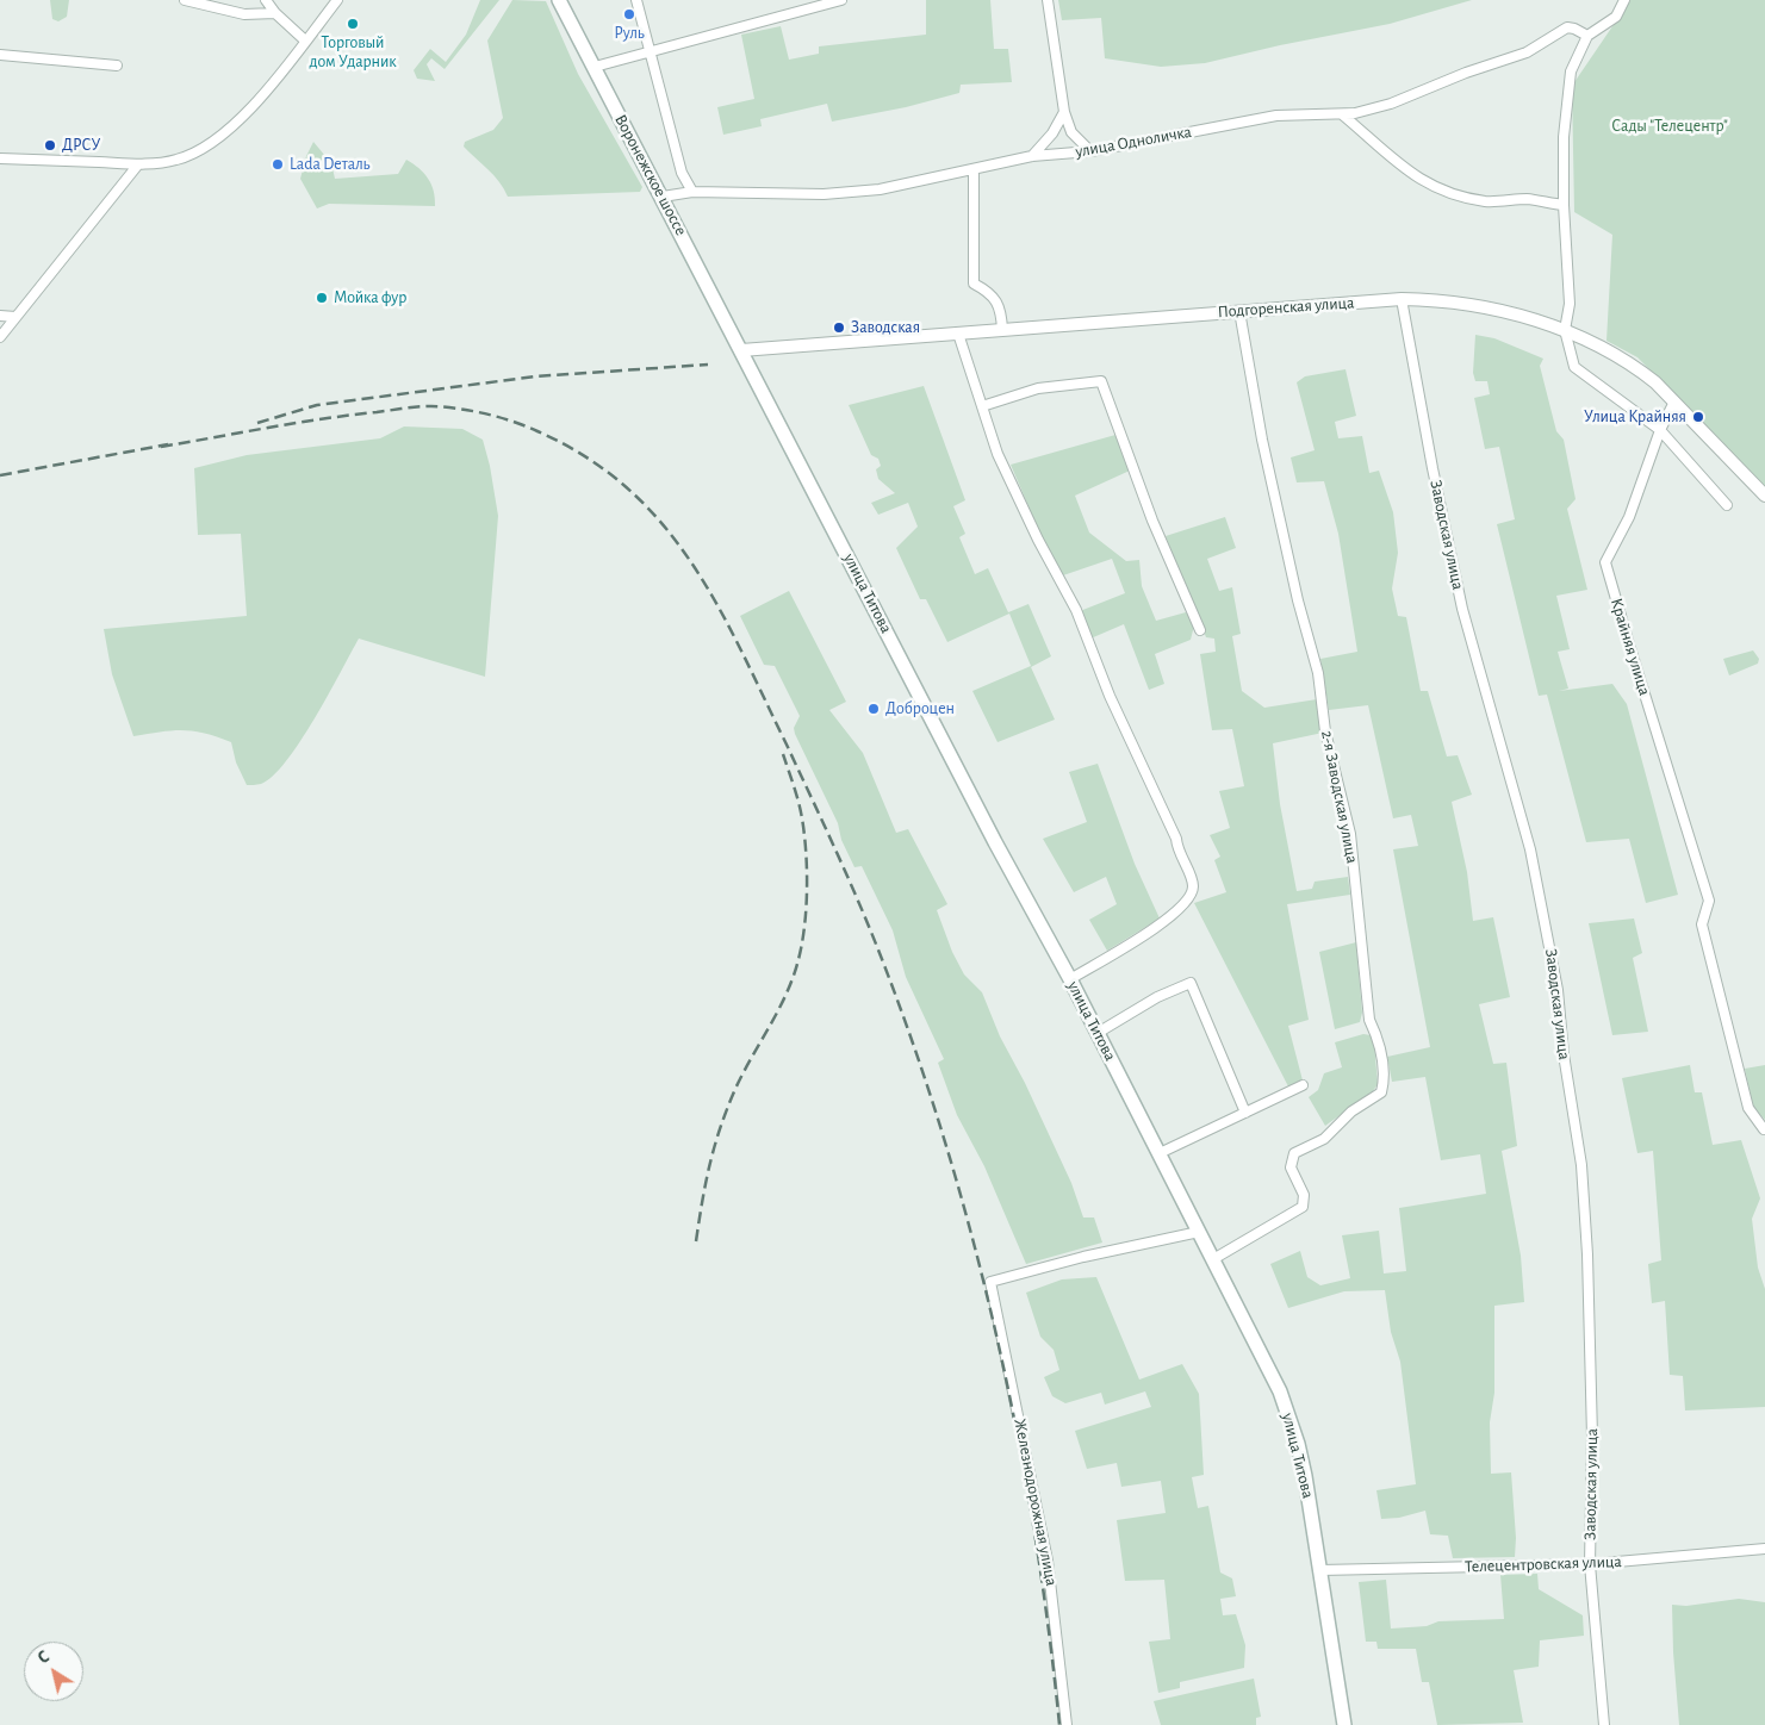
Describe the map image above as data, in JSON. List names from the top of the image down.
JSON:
{
  "streets": {
    "main road": ["Воронежское шоссе", "улица Титова"],
    "street": [
      "улица Одноличка",
      "Подгоренская улица",
      "Заводская улица",
      "Крайняя улица",
      "2-я Заводская улица",
      "Железнодорожная улица",
      "Телецентровская улица"
    ]
  },
  "crossings": [
    ["улица Одноличка", "Воронежское шоссе"],
    ["Воронежское шоссе", "Подгоренская улица"],
    ["Воронежское шоссе", "улица Титова"],
    ["Подгоренская улица", "Заводская улица"],
    ["Подгоренская улица", "улица Титова"],
    ["Подгоренская улица", "Крайняя улица"],
    ["Подгоренская улица", "2-я Заводская улица"],
    ["Заводская улица", "Телецентровская улица"],
    ["улица Титова", "2-я Заводская улица"],
    ["улица Титова", "Железнодорожная улица"],
    ["улица Титова", "Телецентровская улица"]
  ],
  "parks": ["Сады \"Телецентр\""],
  "places": [
    "Руль",
    "Торговый дом Ударник",
    "ДРСУ",
    "Lada Dеталь",
    "Мойка фур",
    "Заводская",
    "Улица Крайняя",
    "Доброцен"
  ],
  "north": "top left"
}
